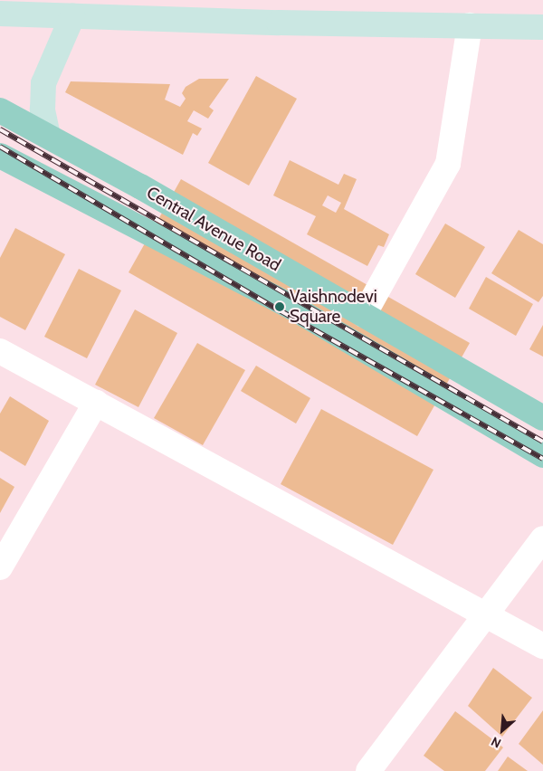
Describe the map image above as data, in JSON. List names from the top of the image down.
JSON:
{
  "streets": {
    "main road": ["Central Avenue Road"]
  },
  "places": ["Vaishnodevi Square"],
  "north": "bottom left"
}
